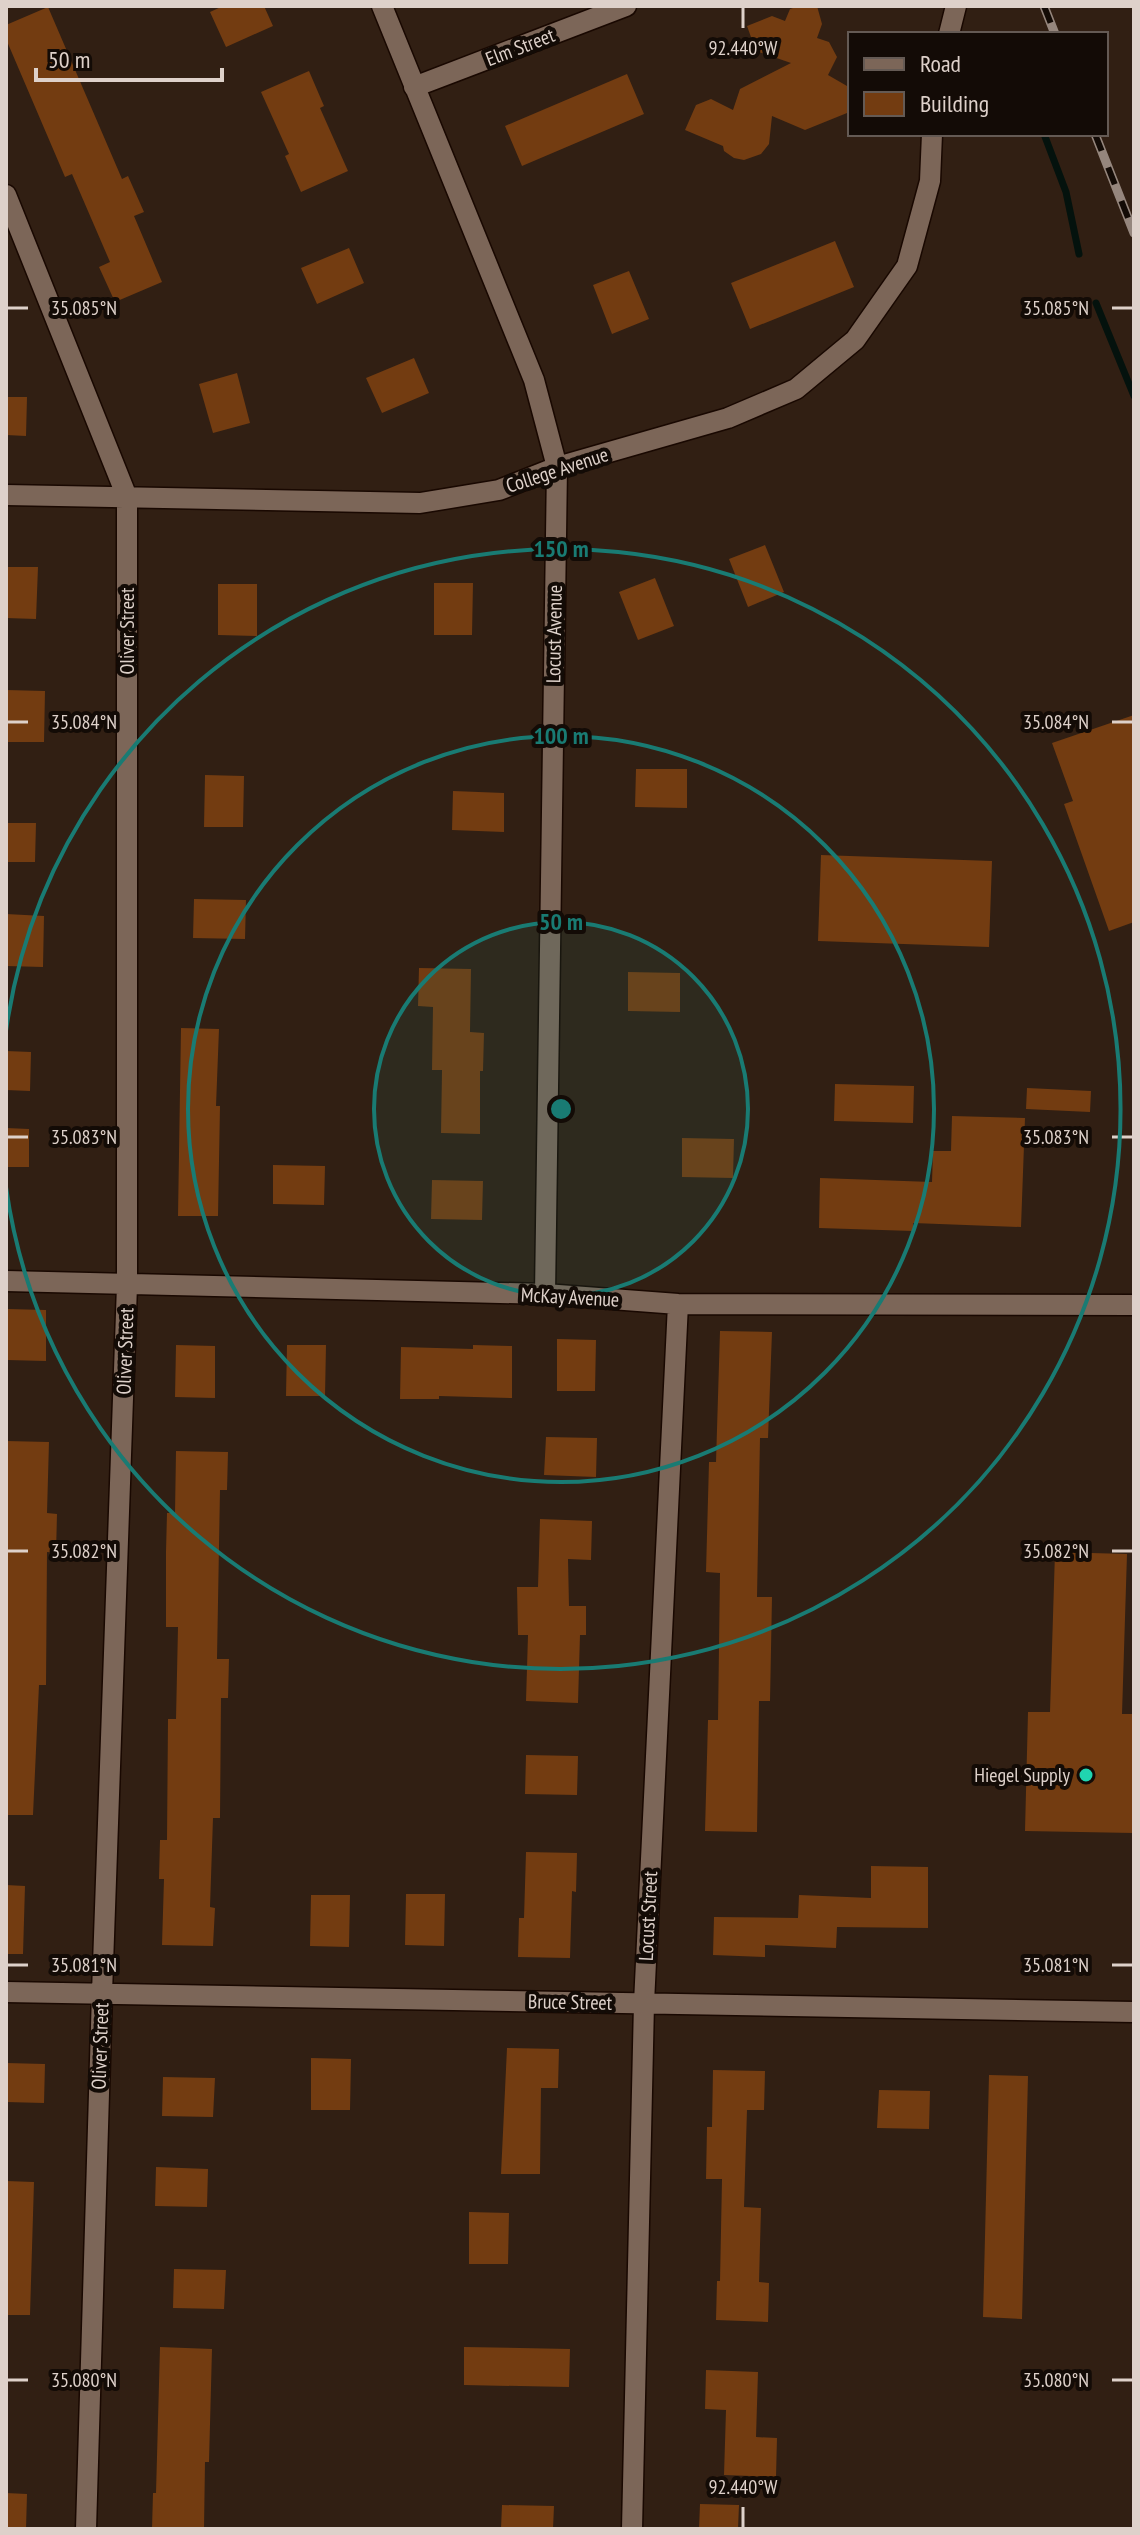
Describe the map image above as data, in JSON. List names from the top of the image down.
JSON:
{
  "streets": {
    "street": [
      "Elm Street",
      "College Avenue",
      "Oliver Street",
      "Locust Avenue",
      "McKay Avenue",
      "Locust Street",
      "Bruce Street"
    ]
  },
  "crossings": [
    ["Elm Street", "Locust Avenue"],
    ["College Avenue", "Oliver Street"],
    ["College Avenue", "Locust Avenue"],
    ["Oliver Street", "McKay Avenue"],
    ["Oliver Street", "Bruce Street"],
    ["Locust Avenue", "McKay Avenue"],
    ["McKay Avenue", "Locust Street"],
    ["Locust Street", "Bruce Street"]
  ],
  "places": ["Hiegel Supply"],
  "legend": ["Road", "Building"],
  "scale_bar": "50 m",
  "coordinates": [
    "92.440°W",
    "35.085°N",
    "35.084°N",
    "35.083°N",
    "35.082°N",
    "35.081°N",
    "35.080°N"
  ],
  "rings": ["150 m", "100 m", "50 m"]
}
